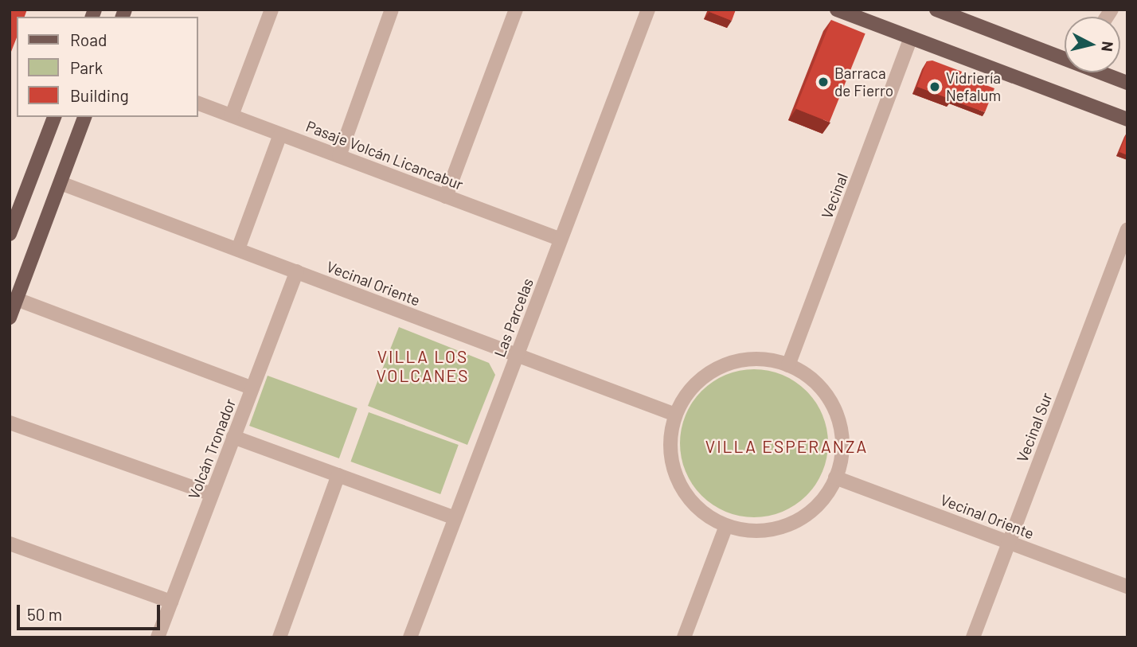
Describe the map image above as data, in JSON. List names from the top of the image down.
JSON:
{
  "streets": {
    "street": [
      "Pasaje Volcán Licancabur",
      "Vecinal",
      "Vecinal Oriente",
      "Las Parcelas",
      "Vecinal Sur",
      "Volcán Tronador"
    ]
  },
  "crossings": [
    ["Pasaje Volcán Licancabur", "Las Parcelas"],
    ["Vecinal", "Vecinal Oriente"],
    ["Vecinal Oriente", "Las Parcelas"],
    ["Vecinal Oriente", "Vecinal Sur"],
    ["Vecinal Oriente", "Volcán Tronador"]
  ],
  "districts": ["VILLA LOS VOLCANES", "VILLA ESPERANZA"],
  "places": ["Barraca de Fierro", "Vidriería Nefalum"],
  "legend": ["Road", "Park", "Building"],
  "scale_bar": "50 m",
  "north": "right"
}
